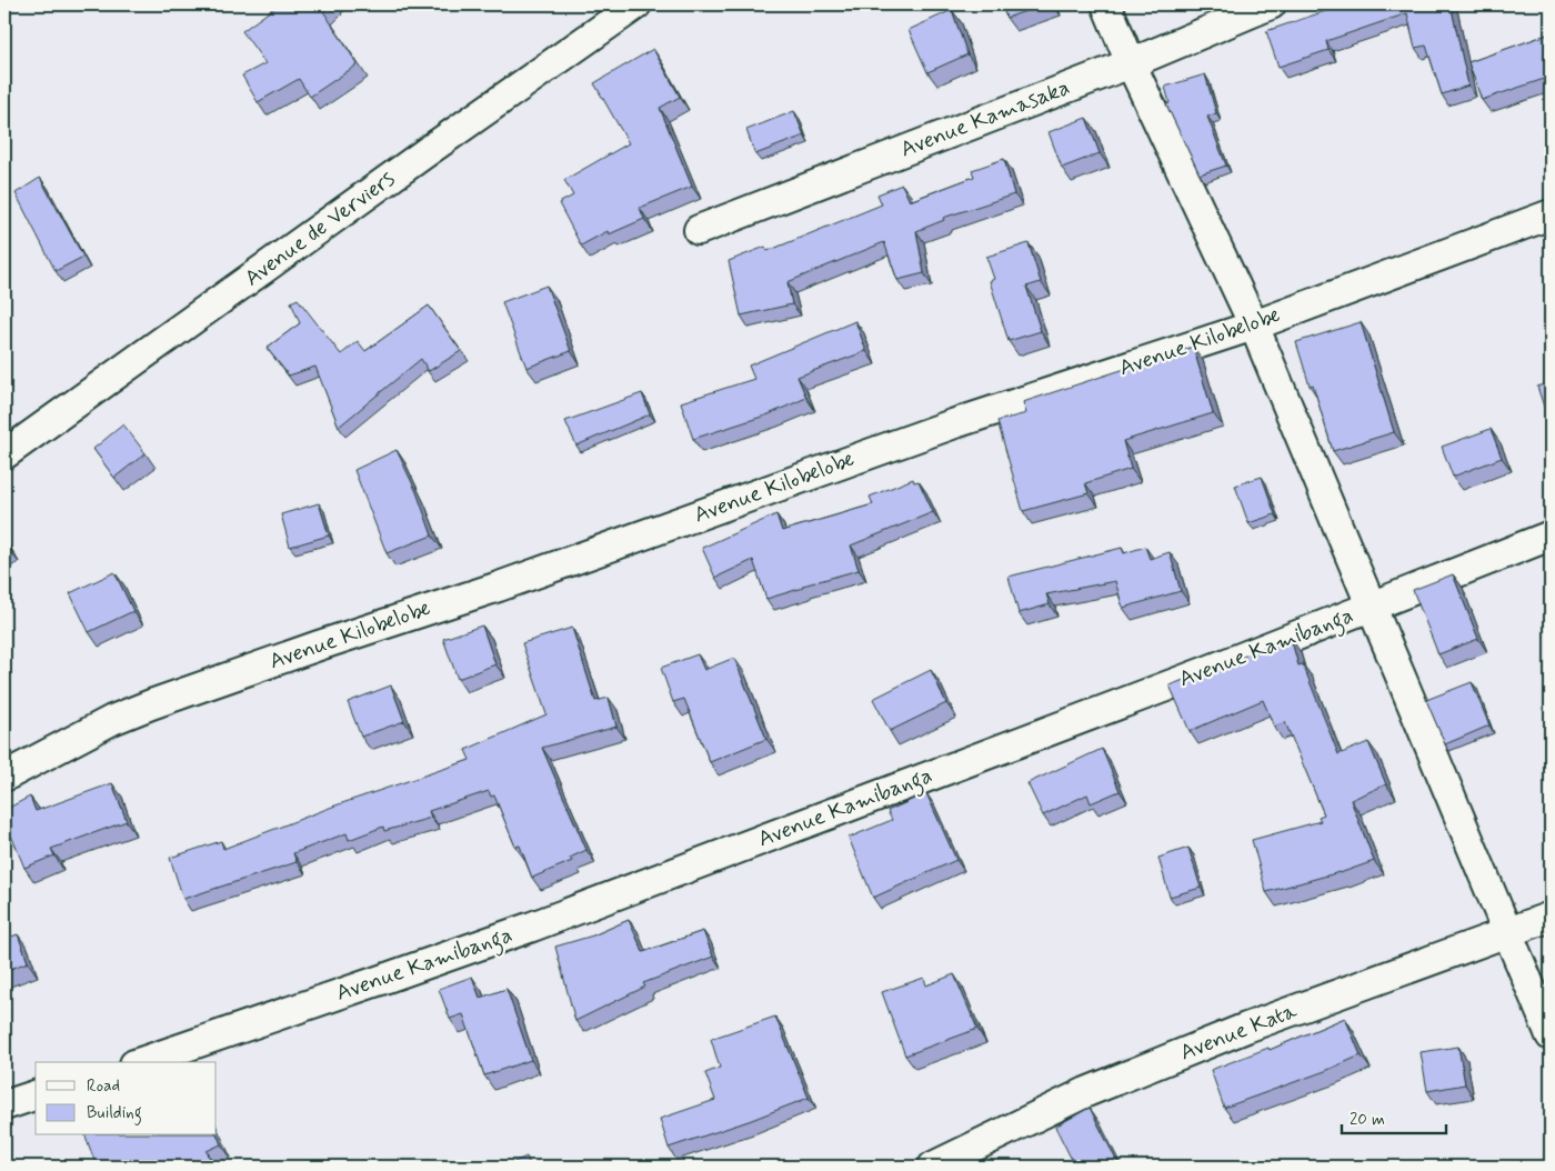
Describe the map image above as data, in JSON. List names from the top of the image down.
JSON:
{
  "streets": {
    "street": [
      "Avenue Kamasaka",
      "Avenue de Verviers",
      "Avenue Kilobelobe",
      "Avenue Kamibanga",
      "Avenue Kata"
    ]
  },
  "legend": ["Road", "Building"],
  "scale_bar": "20 m"
}
